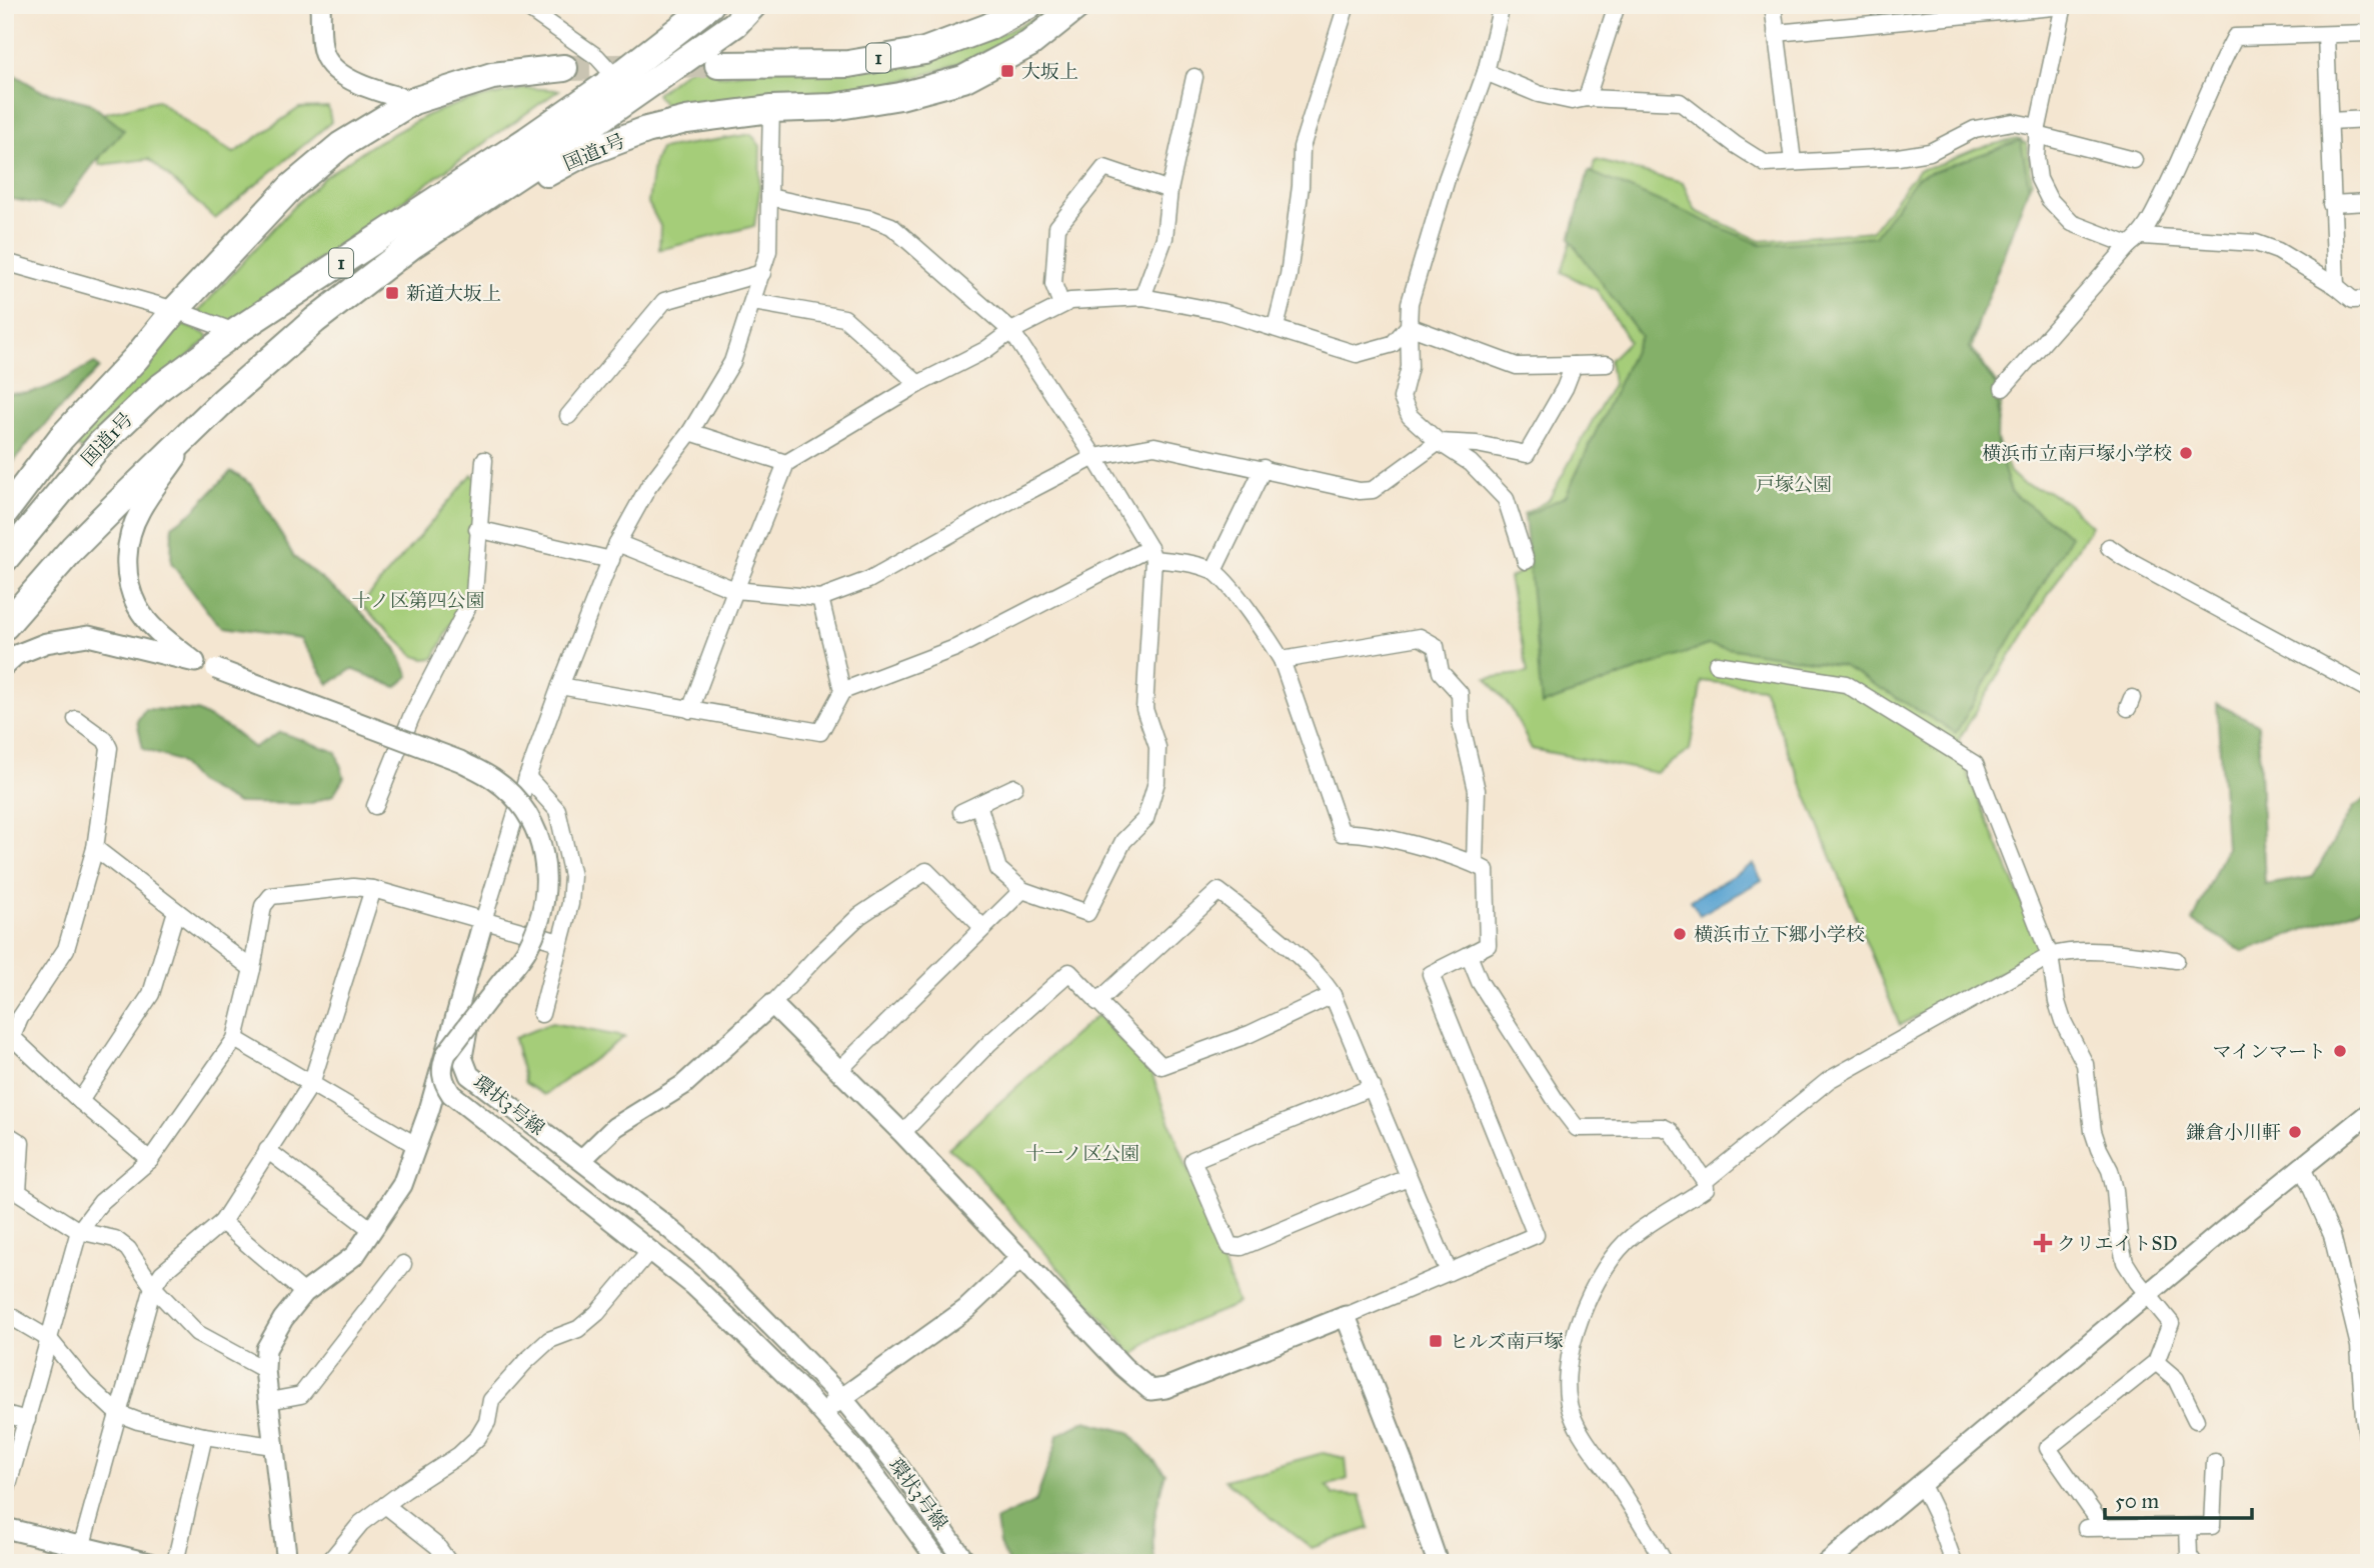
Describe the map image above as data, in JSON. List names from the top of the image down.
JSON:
{
  "streets": {
    "highway": ["1", "国道1号"],
    "street": ["環状3号線"]
  },
  "crossings": [
    ["1", "国道1号"]
  ],
  "parks": ["戸塚公園", "十ノ区第四公園", "十一ノ区公園"],
  "places": {
    "transit": ["大坂上", "新道大坂上", "ヒルズ南戸塚"],
    "other": [
      "横浜市立南戸塚小学校",
      "横浜市立下郷小学校",
      "マインマート",
      "鎌倉小川軒"
    ],
    "health": ["クリエイトSD"]
  },
  "scale_bar": "50 m"
}
